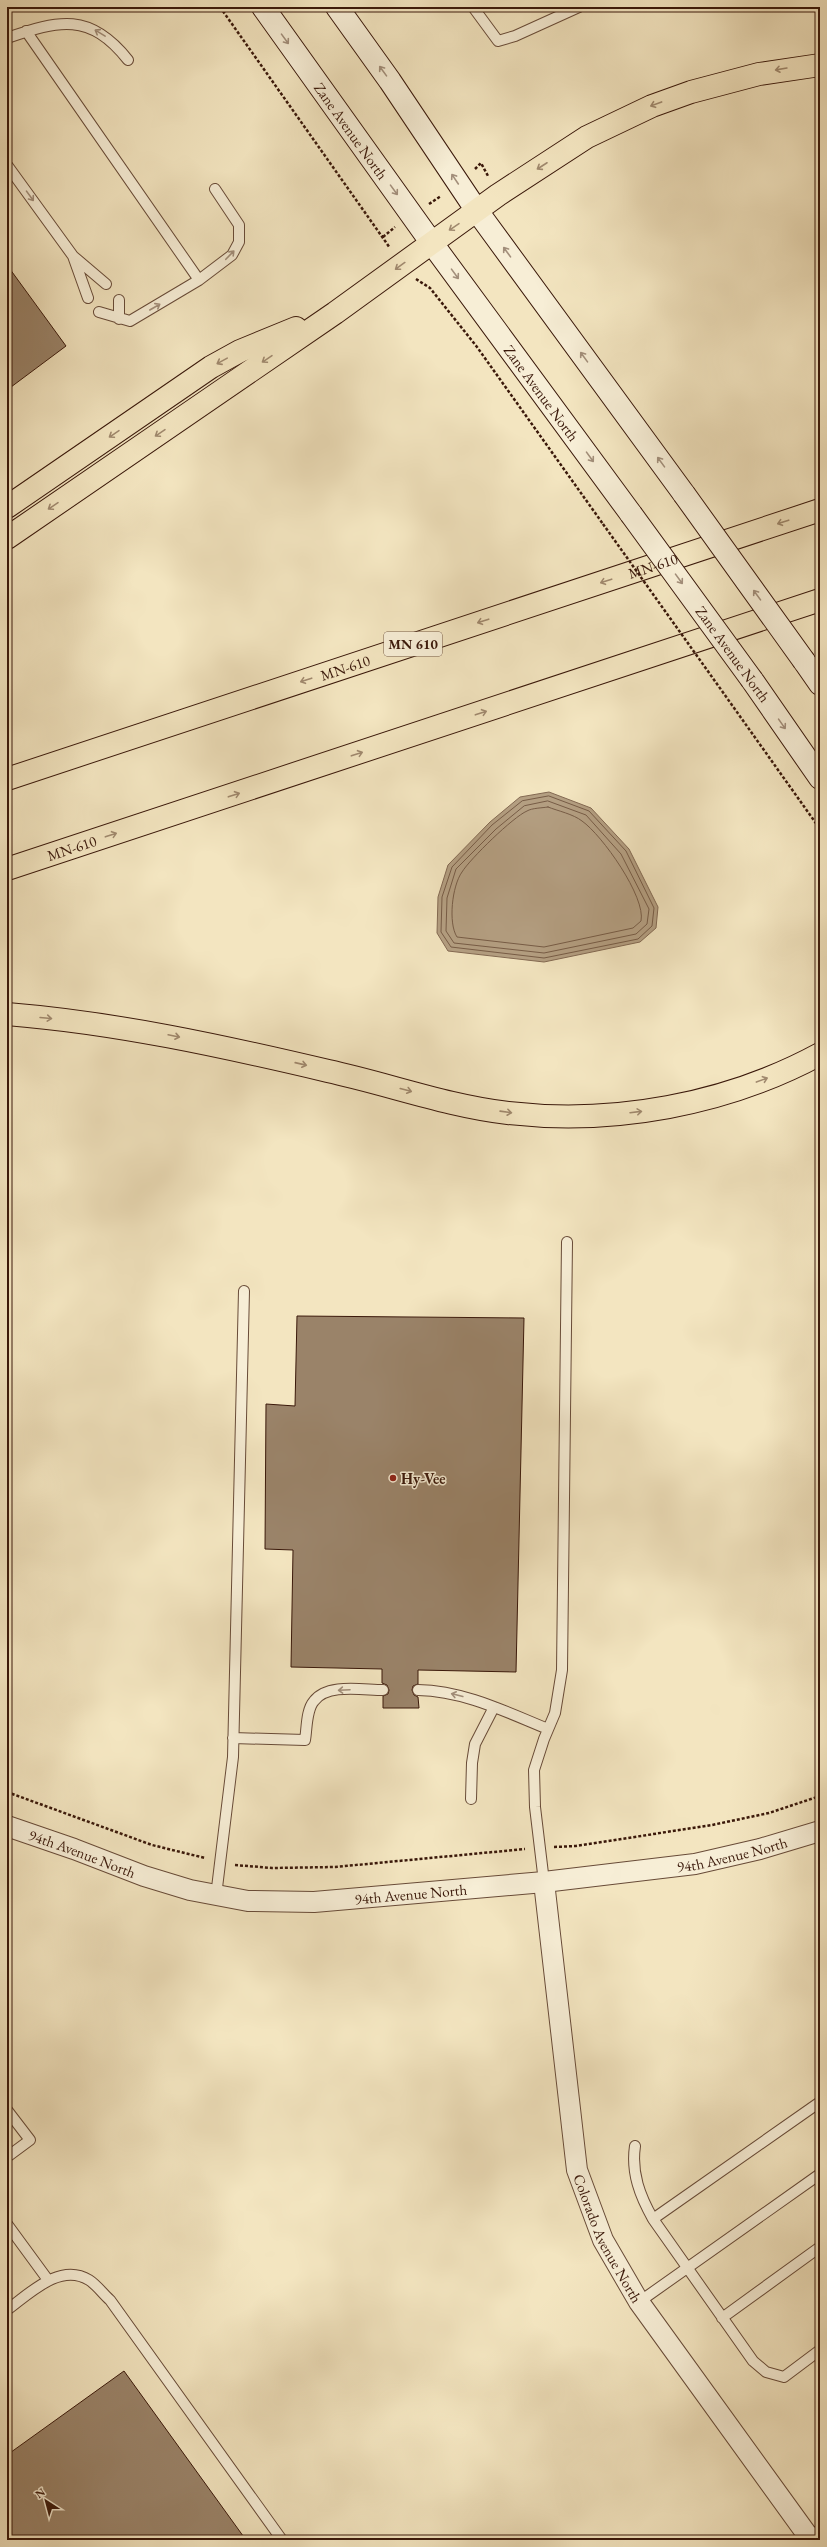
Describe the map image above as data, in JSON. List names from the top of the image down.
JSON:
{
  "streets": {
    "highway": ["MN-610", "MN 610"],
    "main road": ["Zane Avenue North"],
    "street": ["94th Avenue North", "Colorado Avenue North"]
  },
  "crossings": [
    ["94th Avenue North", "Colorado Avenue North"]
  ],
  "places": ["Hy-Vee"],
  "north": "top left"
}
